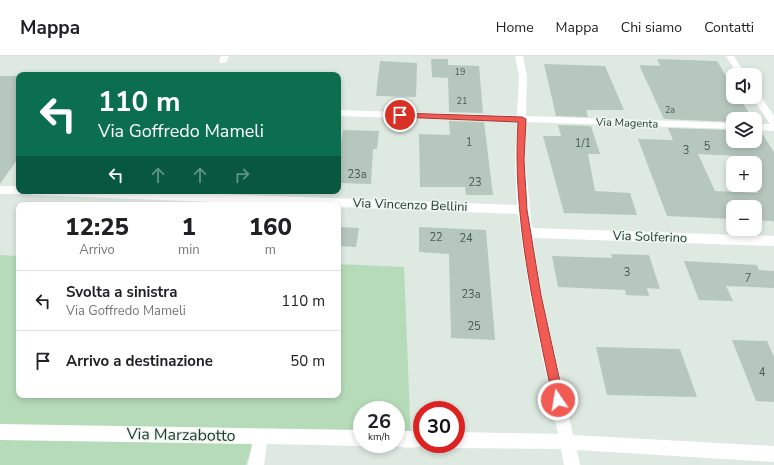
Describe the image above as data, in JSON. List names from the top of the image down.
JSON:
{
  "streets": {
    "street": [
      "Via Magenta",
      "Via Vincenzo Bellini",
      "Via Solferino",
      "Via Marzabotto"
    ]
  },
  "house_numbers": [
    "19",
    "21",
    "2a",
    "1",
    "1/1",
    "5",
    "3",
    "23a",
    "23",
    "22",
    "24",
    "3",
    "7",
    "23a",
    "25",
    "4"
  ],
  "page": {
    "header": "Mappa",
    "nav": [
      "Home",
      "Mappa",
      "Chi siamo",
      "Contatti"
    ],
    "map_buttons": ["+", "−"],
    "turn": ["110 m", "Via Goffredo Mameli"],
    "eta": [
      "12:25",
      "Arrivo",
      "1",
      "min",
      "160",
      "m"
    ],
    "list": [
      {
        "name": "Svolta a sinistra",
        "note": "Via Goffredo Mameli",
        "value": "110 m"
      },
      {
        "name": "Arrivo a destinazione",
        "value": "50 m"
      }
    ],
    "speed": "26 km/h",
    "limit": "30"
  }
}
